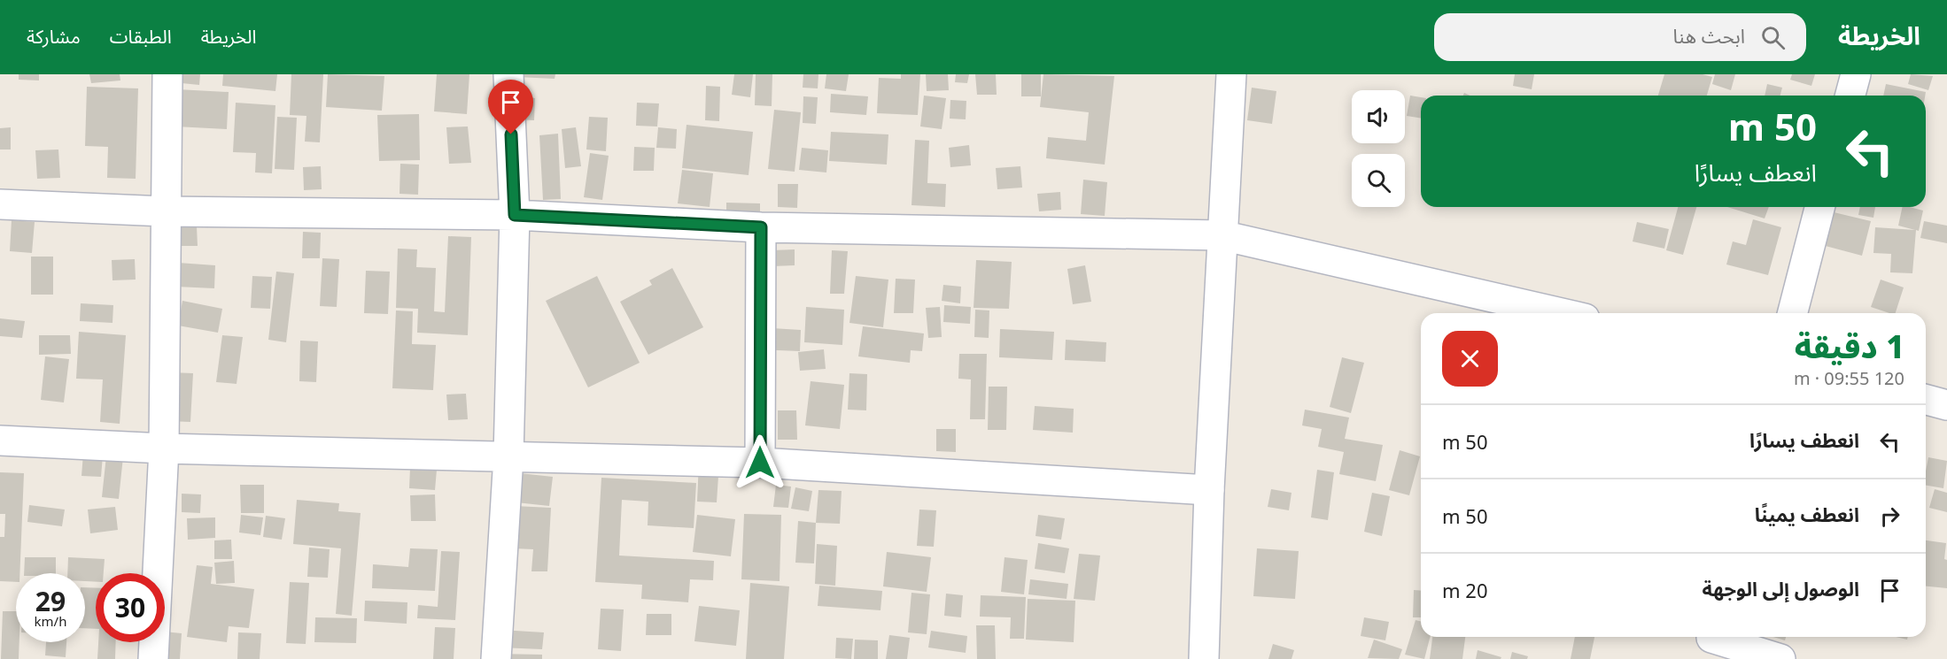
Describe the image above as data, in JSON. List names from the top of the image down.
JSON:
{
  "page": {
    "header": "الخريطة",
    "search": "ابحث هنا",
    "nav": ["الخريطة", "الطبقات", "مشاركة"],
    "turn": ["50 m", "انعطف يسارًا"],
    "heading": ["1 دقيقة", "120 m · 09:55"],
    "list": [
      {
        "name": "انعطف يسارًا",
        "value": "50 m"
      },
      {
        "name": "انعطف يمينًا",
        "value": "50 m"
      },
      {
        "name": "الوصول إلى الوجهة",
        "value": "20 m"
      }
    ],
    "speed": "29 km/h",
    "limit": "30"
  }
}
